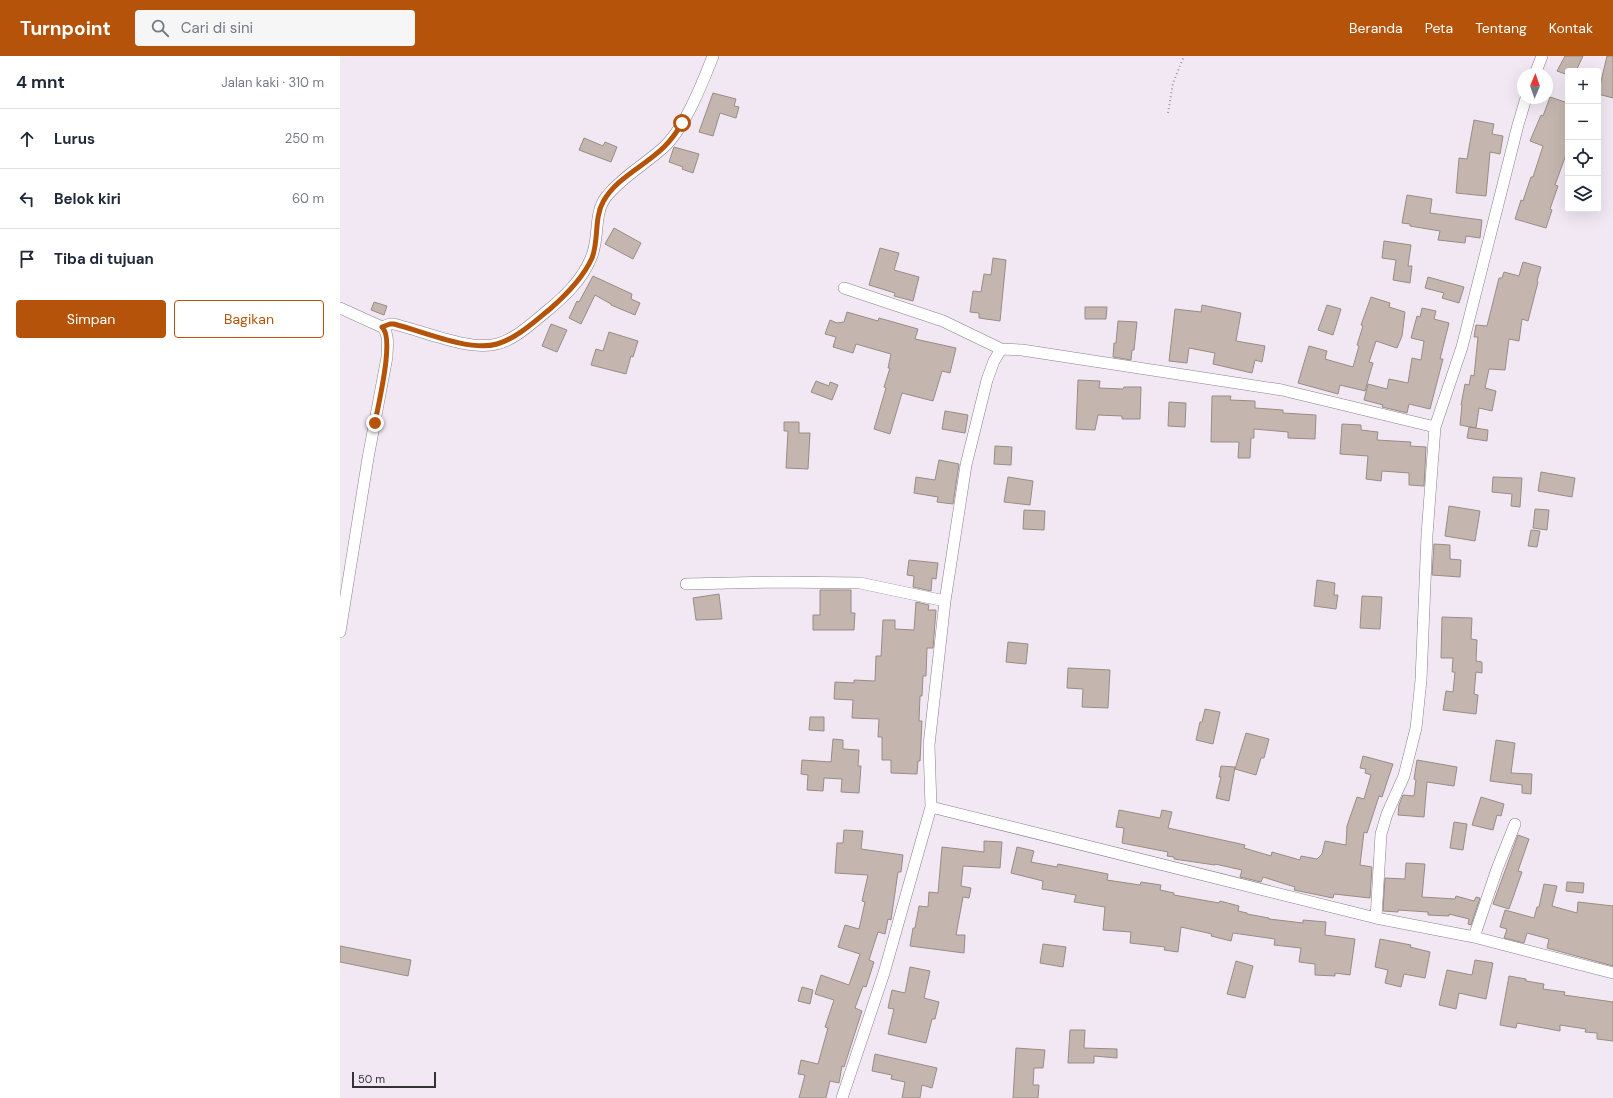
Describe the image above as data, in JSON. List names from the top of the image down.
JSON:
{
  "scale_bar": "50 m",
  "north": "top",
  "page": {
    "header": "Turnpoint",
    "search": "Cari di sini",
    "nav": [
      "Beranda",
      "Peta",
      "Tentang",
      "Kontak"
    ],
    "heading": ["4 mnt", "Jalan kaki · 310 m"],
    "map_buttons": ["+", "−"],
    "list": [
      ["Lurus", "250 m"],
      ["Belok kiri", "60 m"],
      "Tiba di tujuan"
    ],
    "buttons": ["Simpan", "Bagikan"],
    "scale": "50 m"
  }
}
